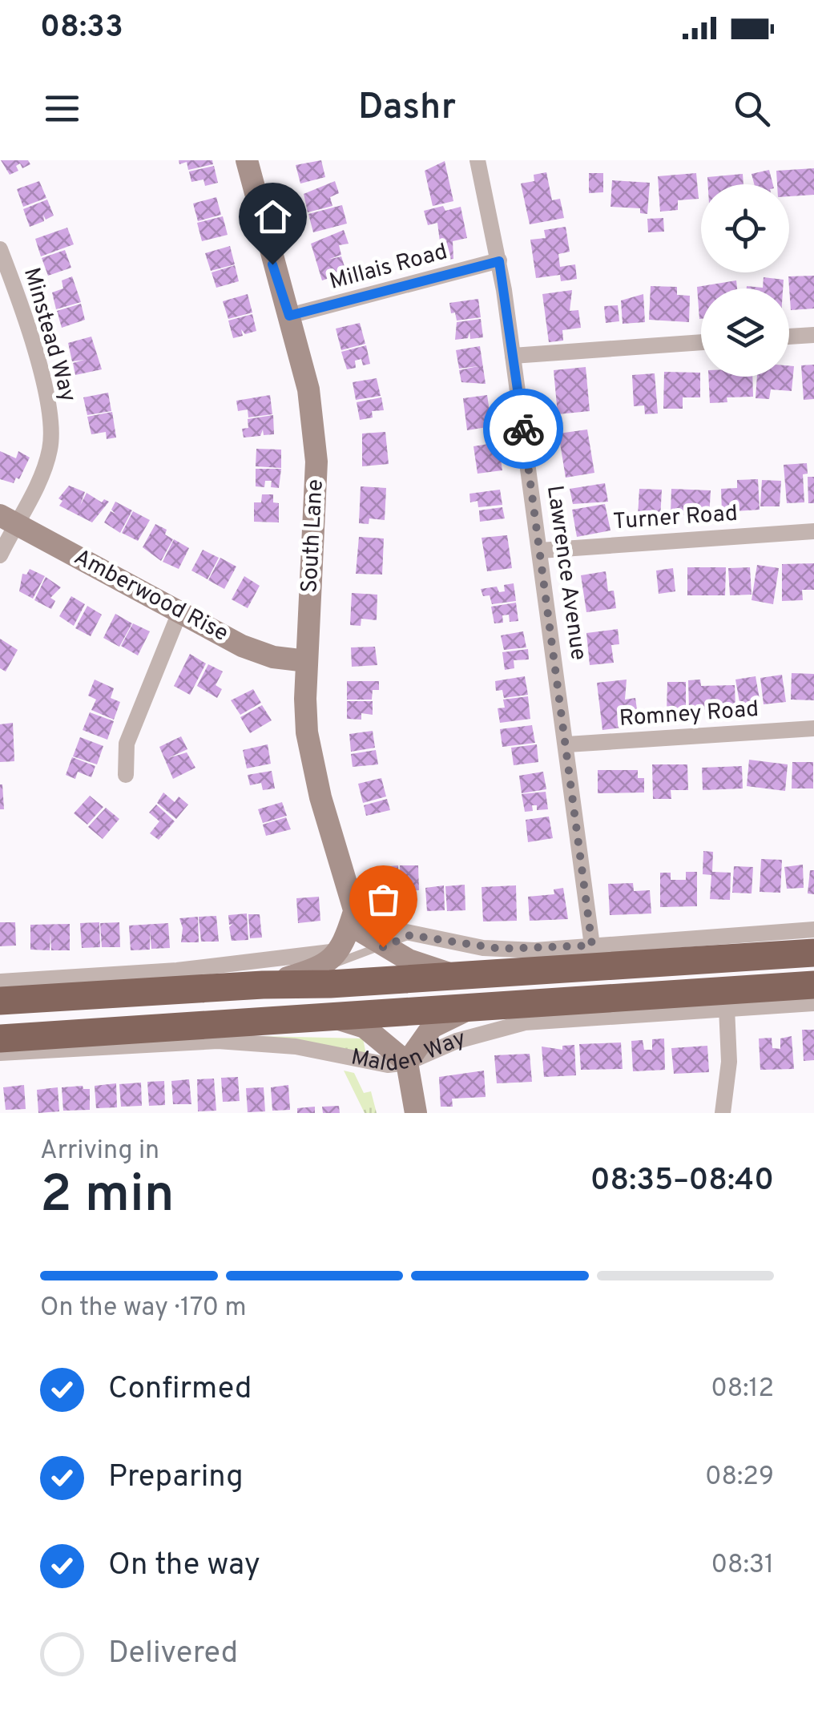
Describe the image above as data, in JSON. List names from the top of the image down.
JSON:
{
  "streets": {
    "highway": ["Malden Way"],
    "street": [
      "Millais Road",
      "Minstead Way",
      "Turner Road",
      "South Lane",
      "Lawrence Avenue",
      "Amberwood Rise",
      "Romney Road"
    ]
  },
  "crossings": [
    ["Millais Road", "South Lane"],
    ["Millais Road", "Lawrence Avenue"],
    ["Minstead Way", "Amberwood Rise"],
    ["Turner Road", "Lawrence Avenue"],
    ["South Lane", "Amberwood Rise"],
    ["Lawrence Avenue", "Romney Road"]
  ],
  "page": {
    "status": "08:33",
    "header": "Dashr",
    "heading": ["2 min", "Arriving in", "08:35–08:40"],
    "bar": "On the way · 170 m",
    "list": [
      ["Confirmed", "08:12"],
      ["Preparing", "08:29"],
      ["On the way", "08:31"],
      "Delivered"
    ]
  }
}
